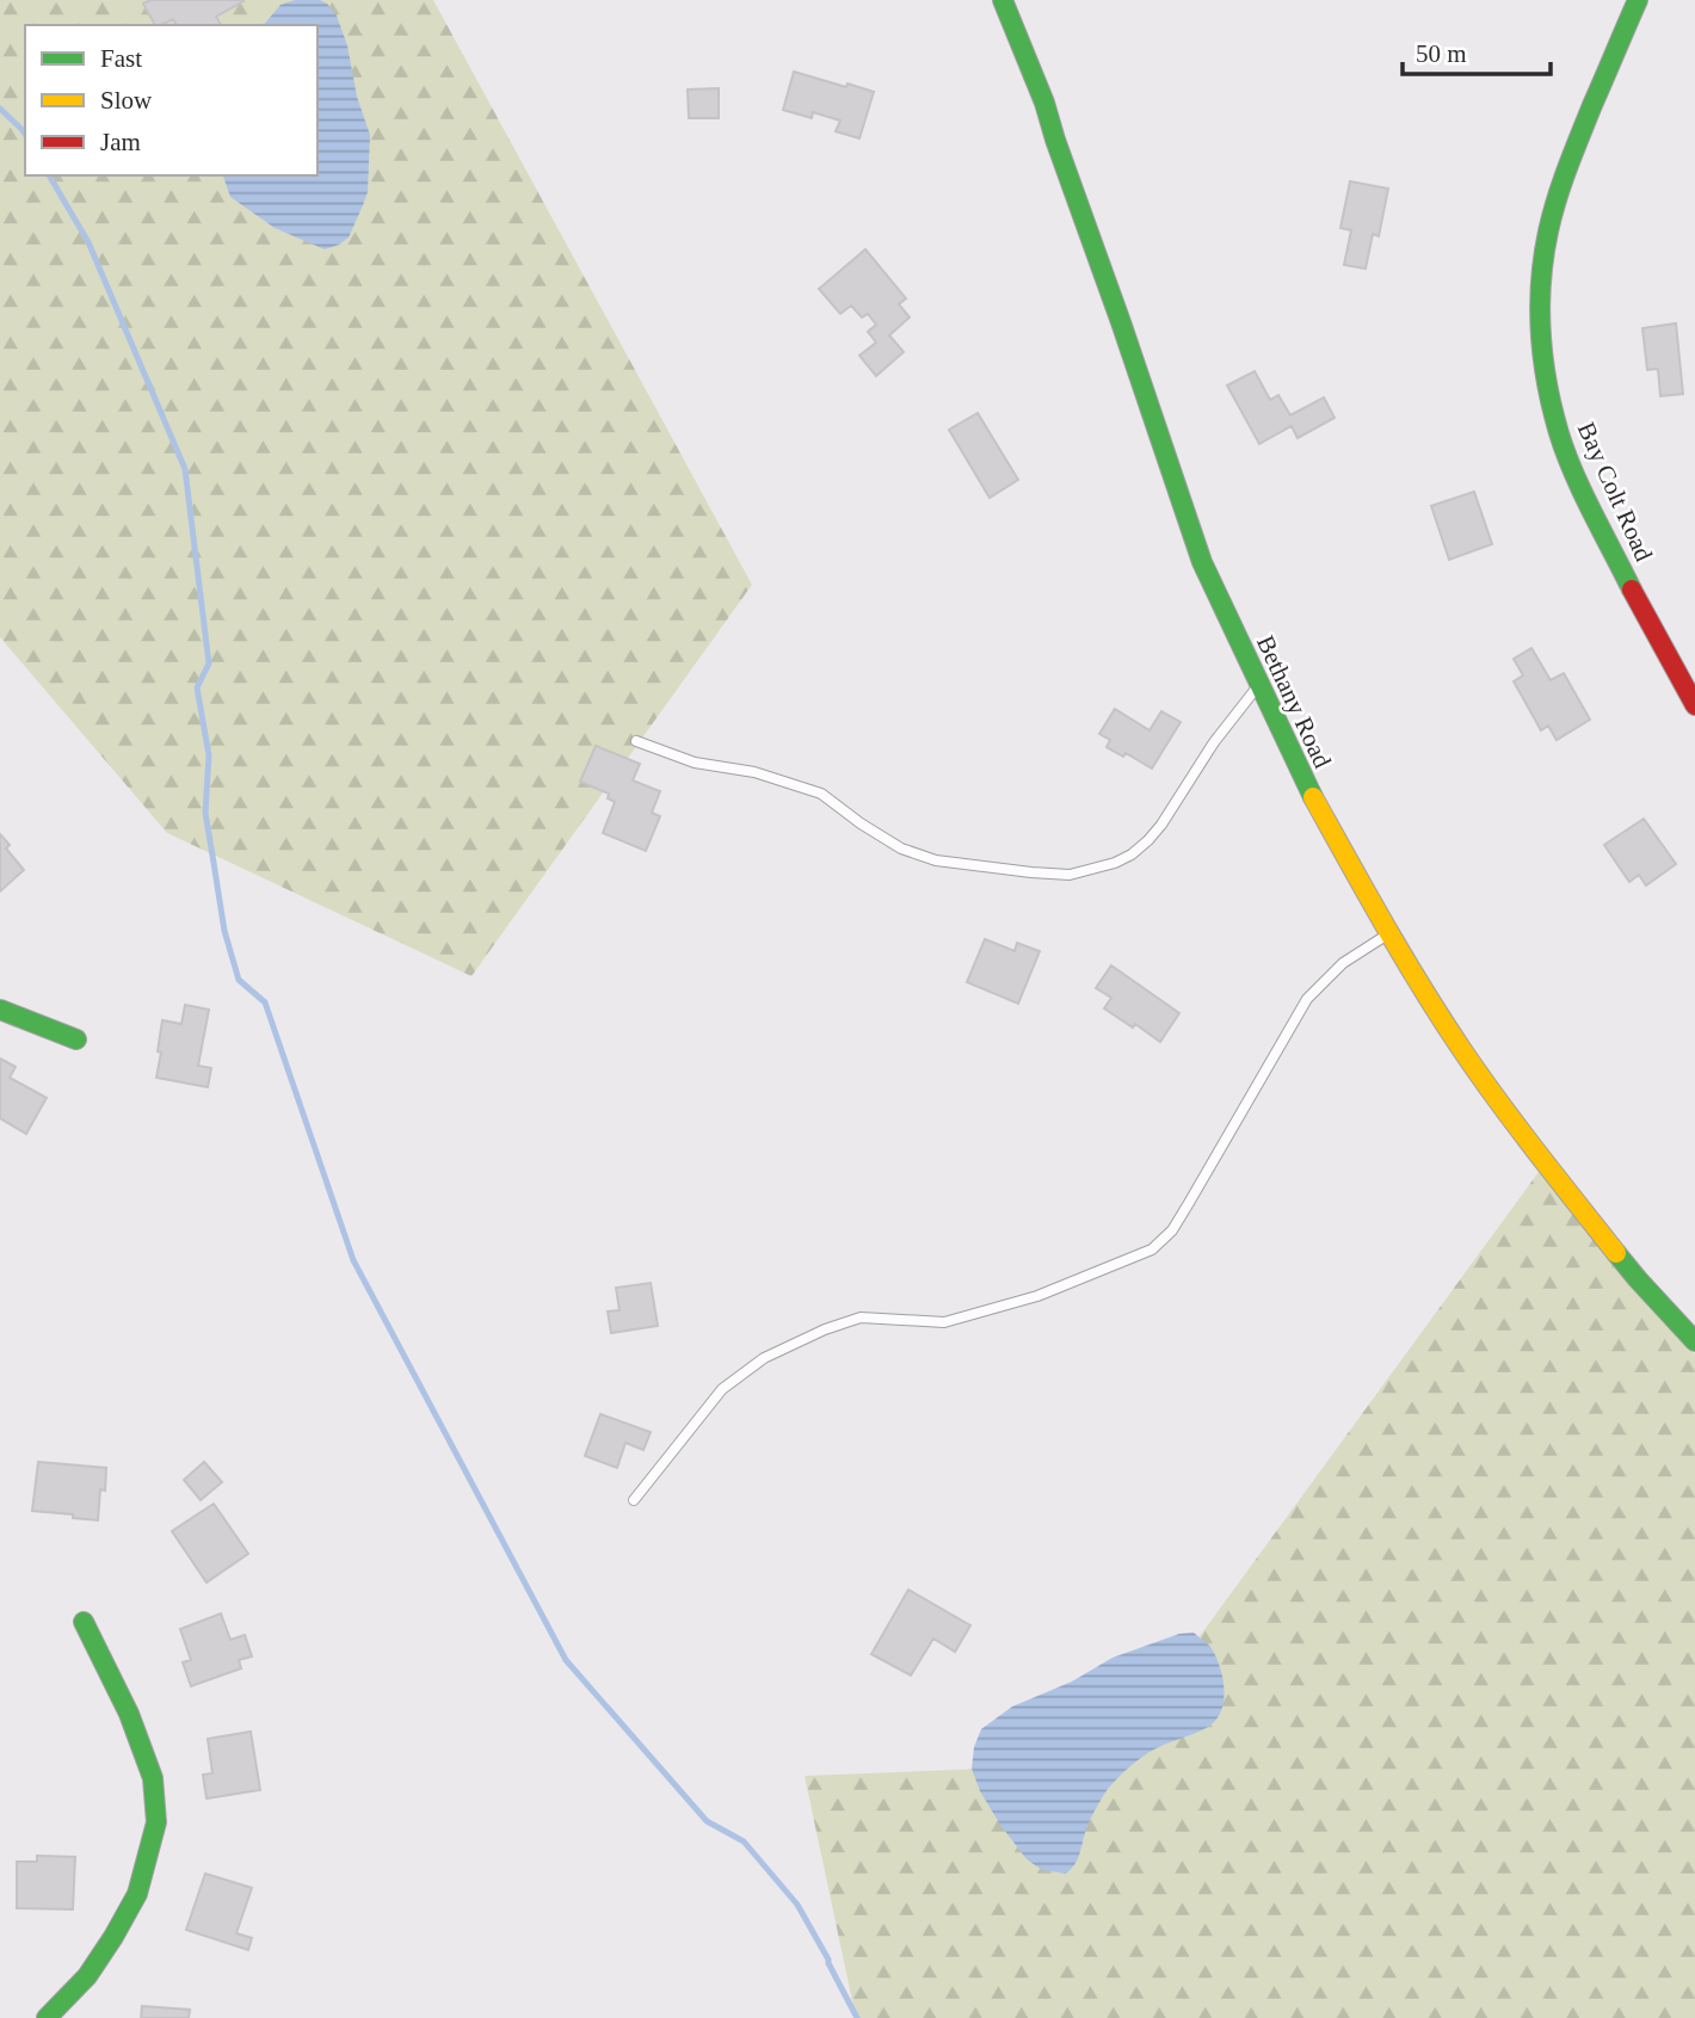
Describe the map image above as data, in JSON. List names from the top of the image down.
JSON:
{
  "streets": {
    "street": ["Bay Colt Road", "Bethany Road"]
  },
  "legend": ["Fast", "Slow", "Jam"],
  "scale_bar": "50 m"
}
